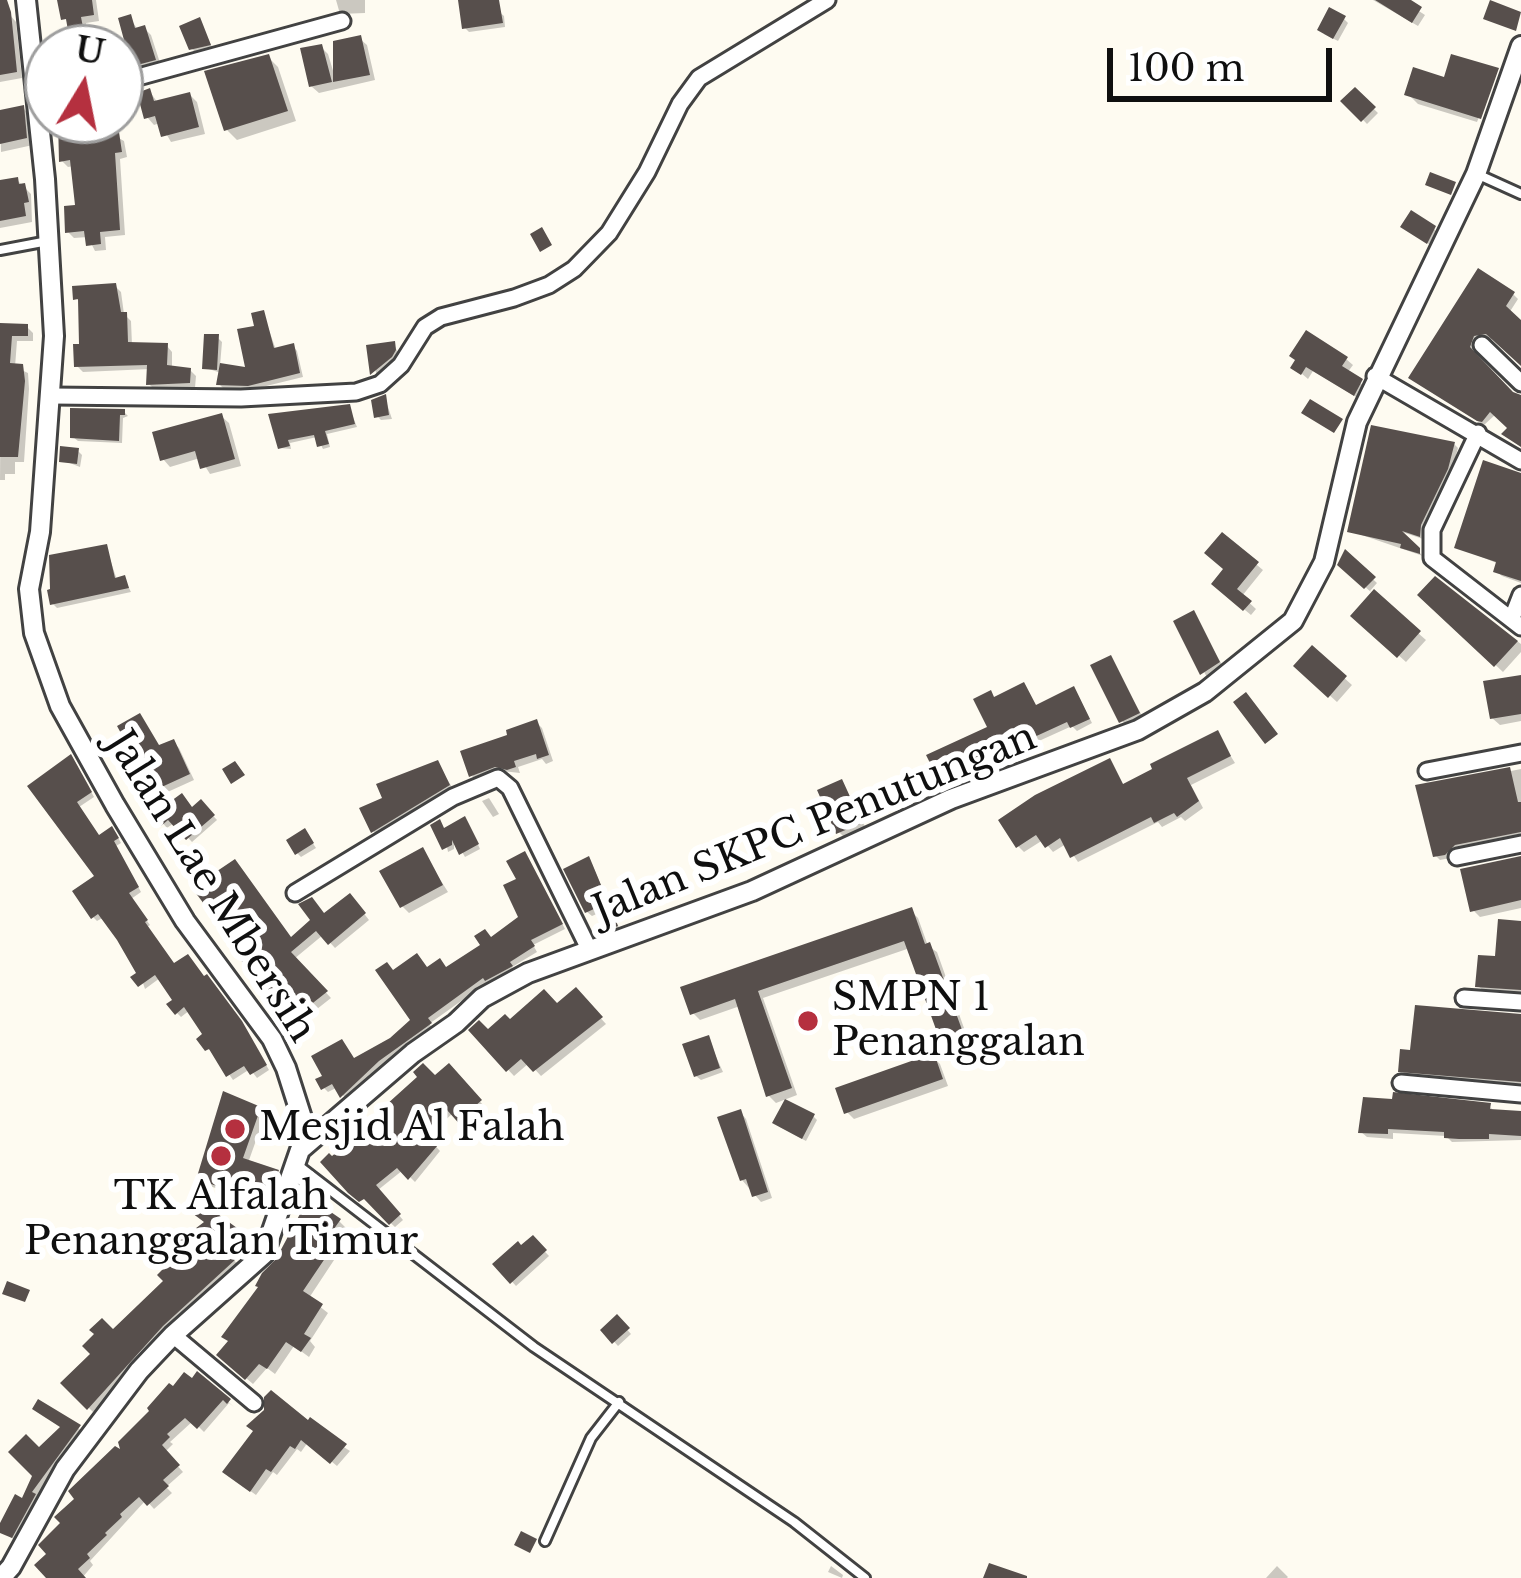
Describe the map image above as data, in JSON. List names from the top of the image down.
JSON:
{
  "streets": {
    "street": ["Jalan SKPC Penutungan", "Jalan Lae Mbersih"]
  },
  "crossings": [
    ["Jalan SKPC Penutungan", "Jalan Lae Mbersih"]
  ],
  "places": ["SMPN 1 Penanggalan", "Mesjid Al Falah", "TK Alfalah Penanggalan Timur"],
  "scale_bar": "100 m",
  "north": "top"
}
